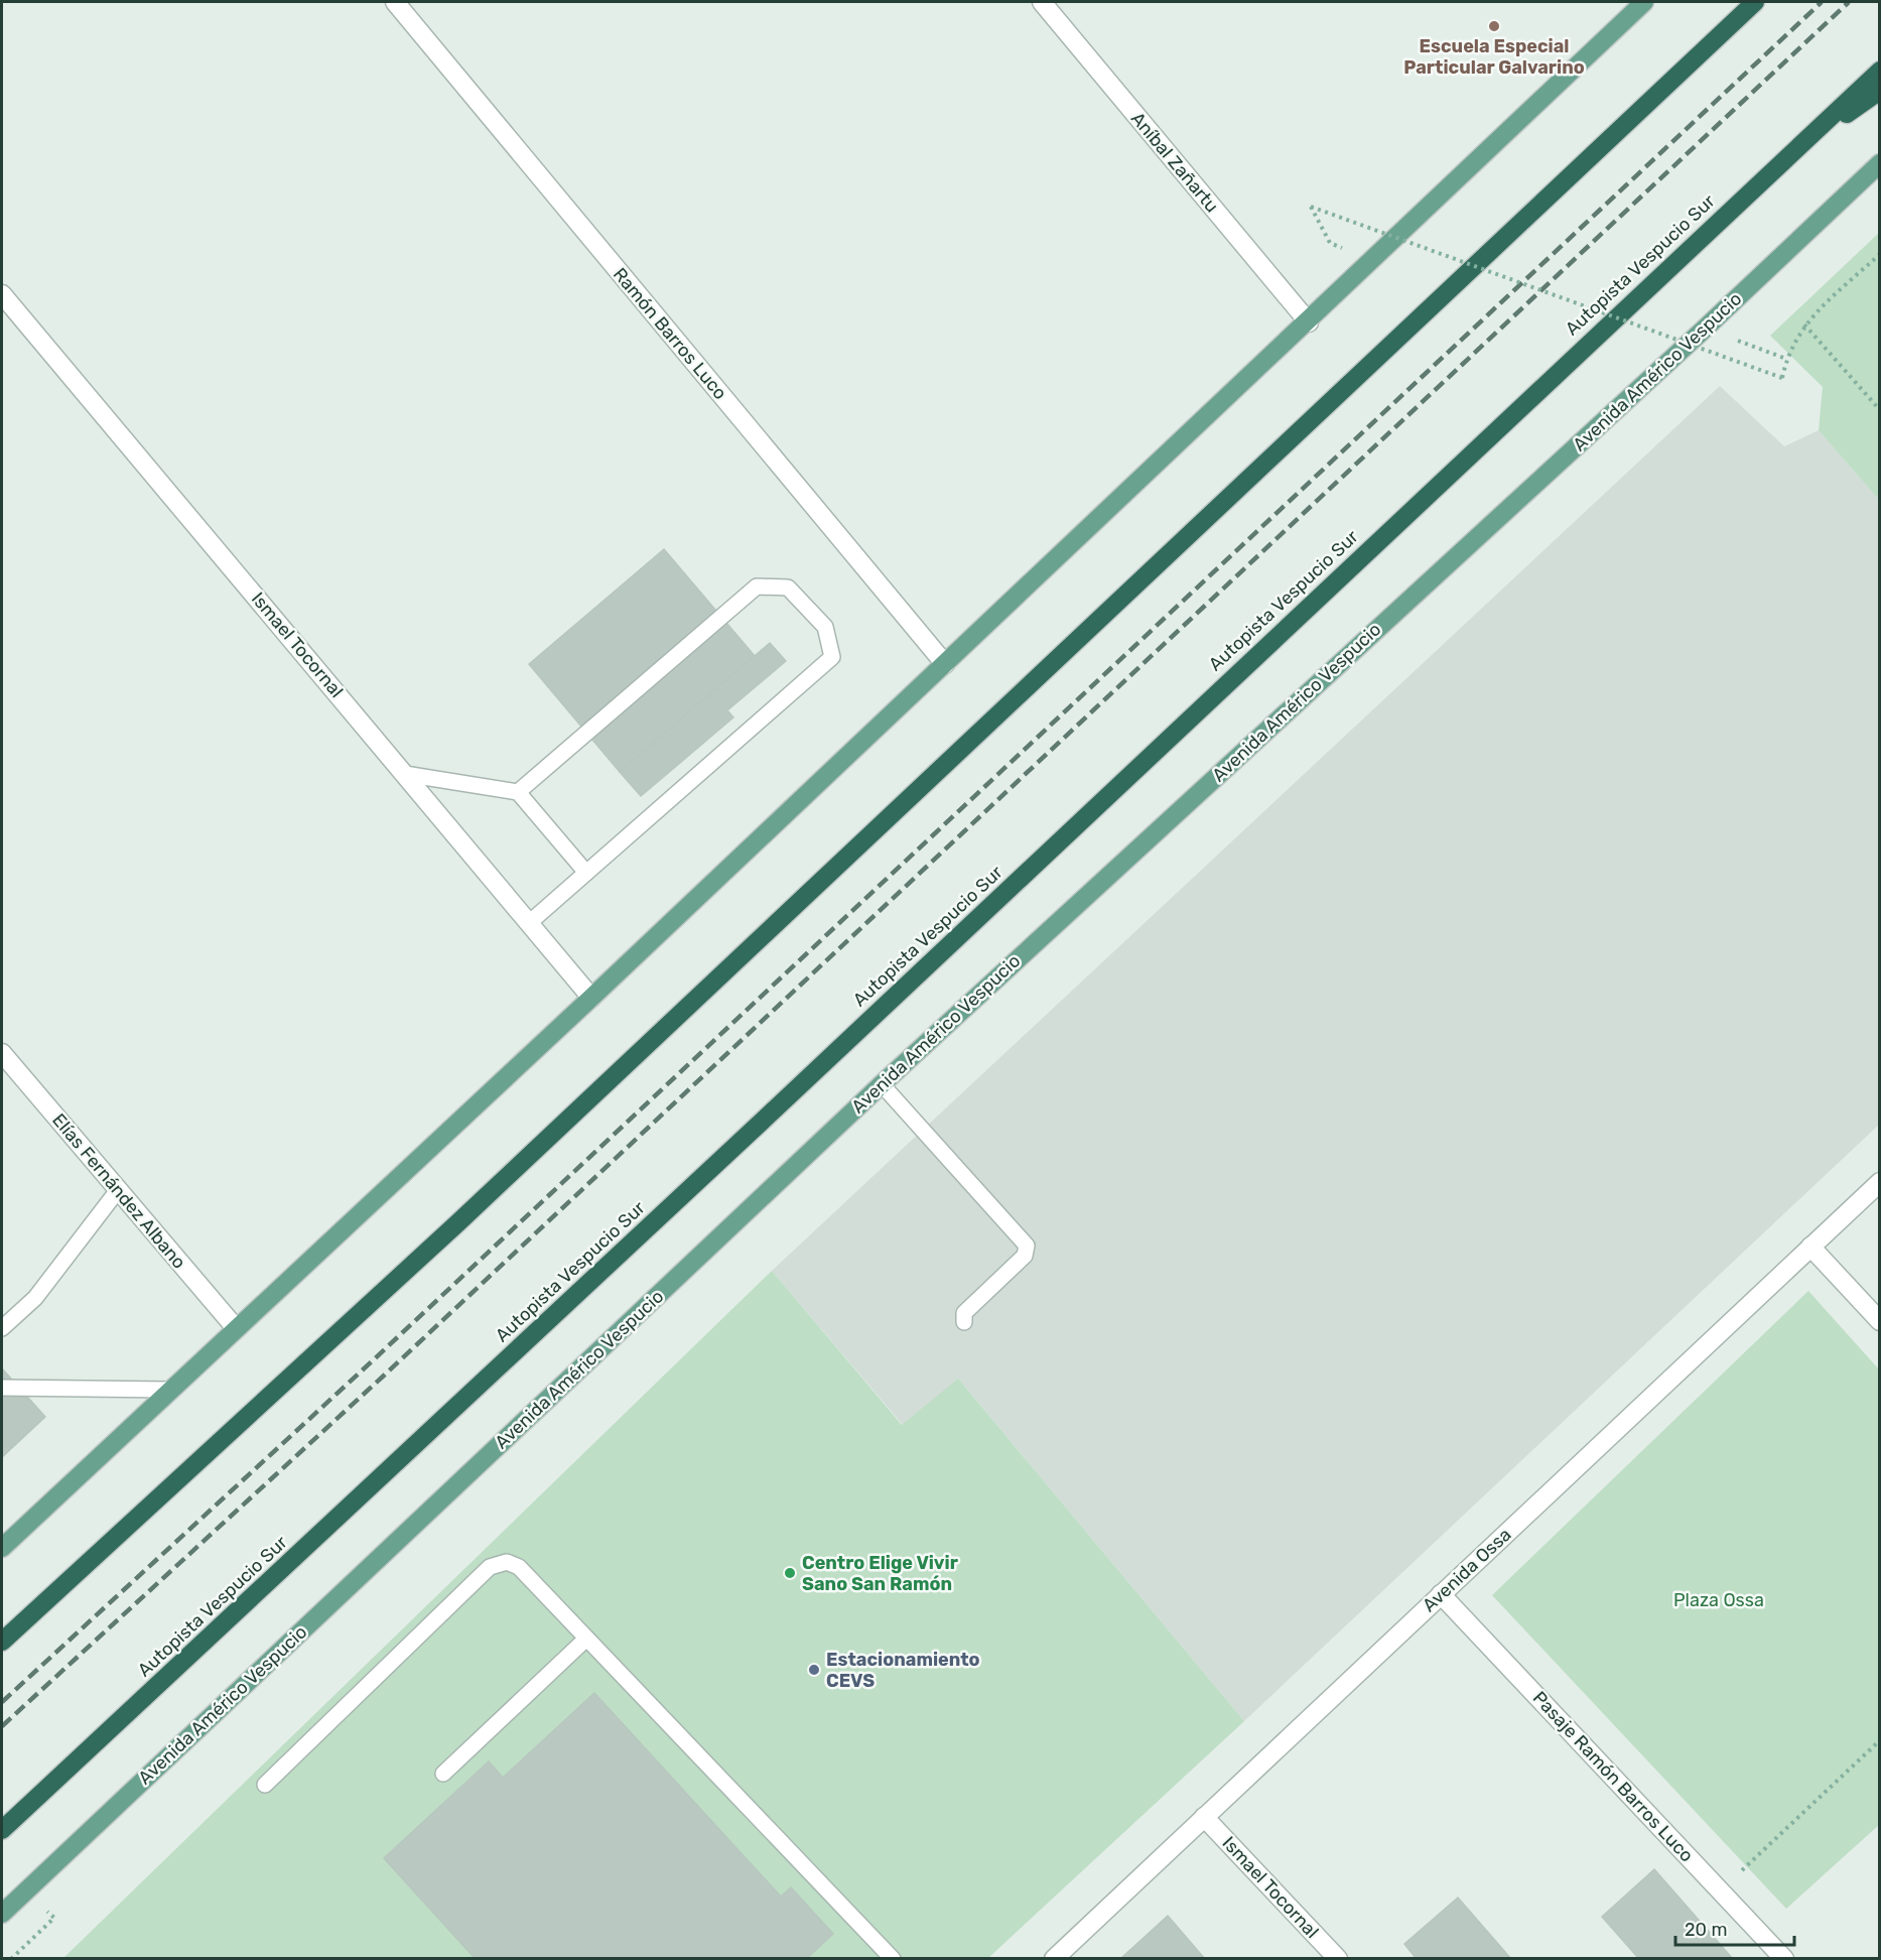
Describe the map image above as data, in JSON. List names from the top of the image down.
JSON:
{
  "streets": {
    "highway": ["Autopista Vespucio Sur"],
    "main road": ["Avenida Américo Vespucio"],
    "street": [
      "Aníbal Zañartu",
      "Ramón Barros Luco",
      "Ismael Tocornal",
      "Elías Fernández Albano",
      "Avenida Ossa",
      "Pasaje Ramón Barros Luco"
    ]
  },
  "crossings": [
    ["Ismael Tocornal", "Avenida Ossa"],
    ["Avenida Ossa", "Pasaje Ramón Barros Luco"]
  ],
  "parks": ["Plaza Ossa"],
  "places": ["Escuela Especial Particular Galvarino", "Centro Elige Vivir Sano San Ramón", "Estacionamiento CEVS"],
  "scale_bar": "20 m"
}
